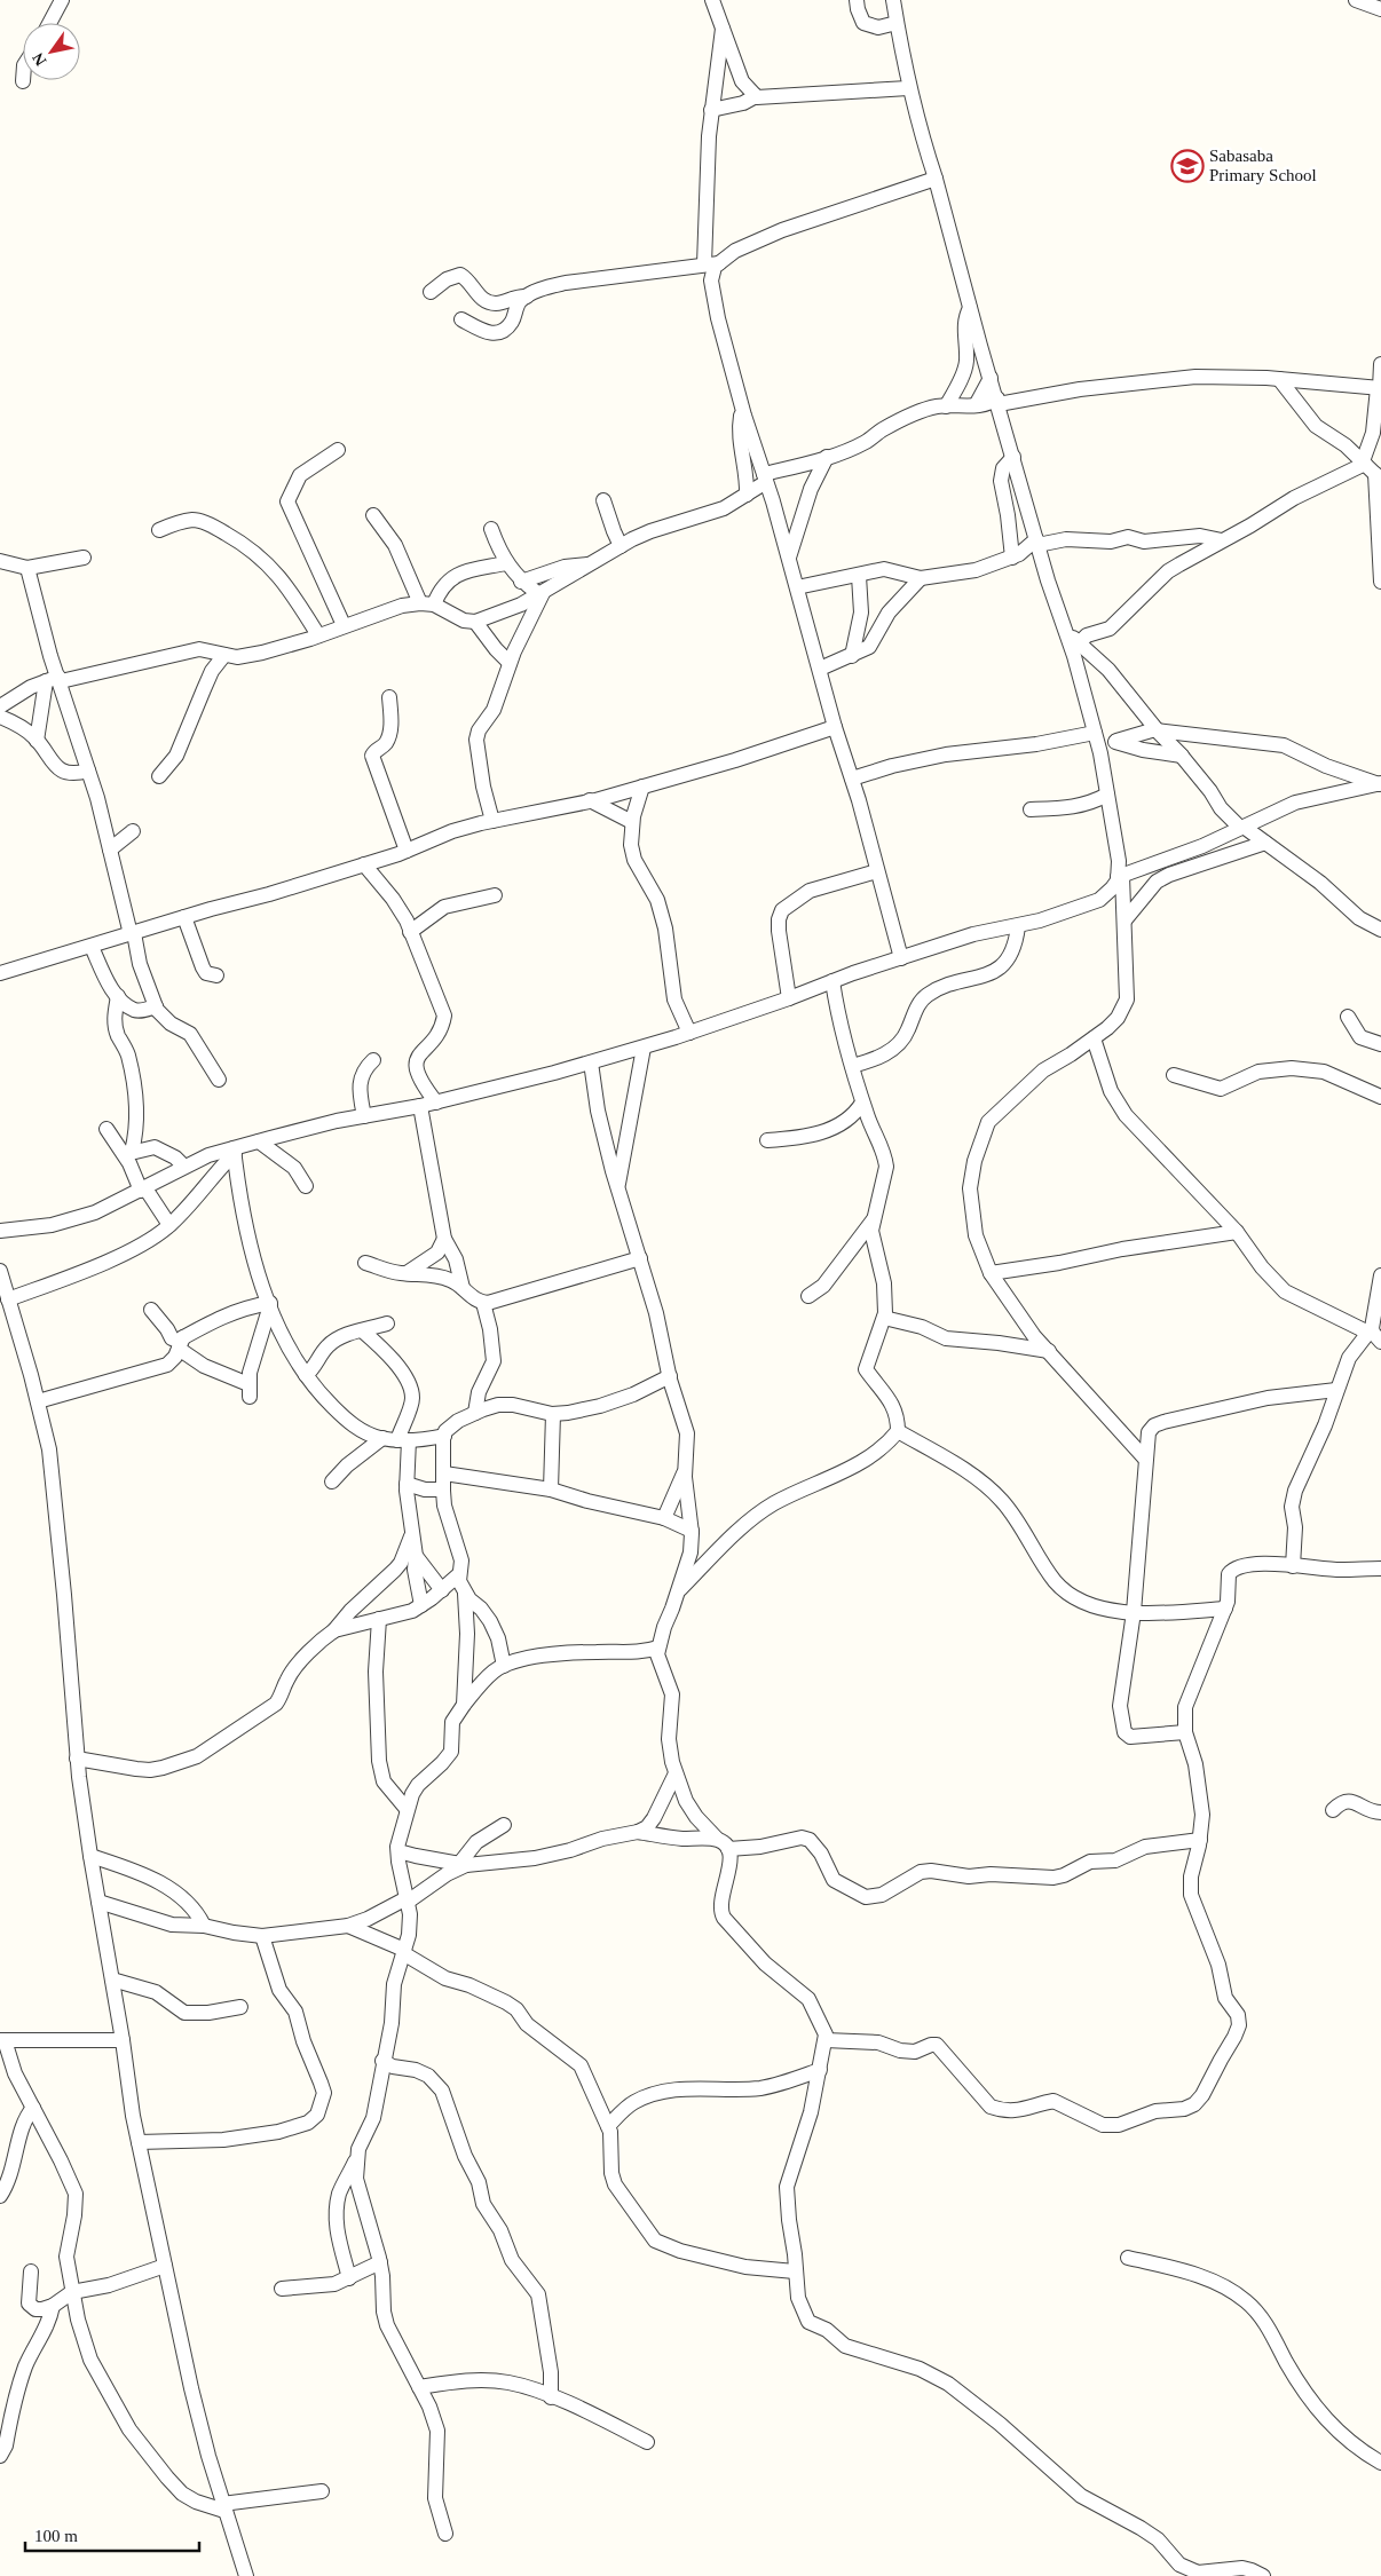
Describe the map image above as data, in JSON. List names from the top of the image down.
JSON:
{
  "places": {
    "school or university": ["Sabasaba Primary School"]
  },
  "scale_bar": "100 m",
  "north": "bottom left"
}
